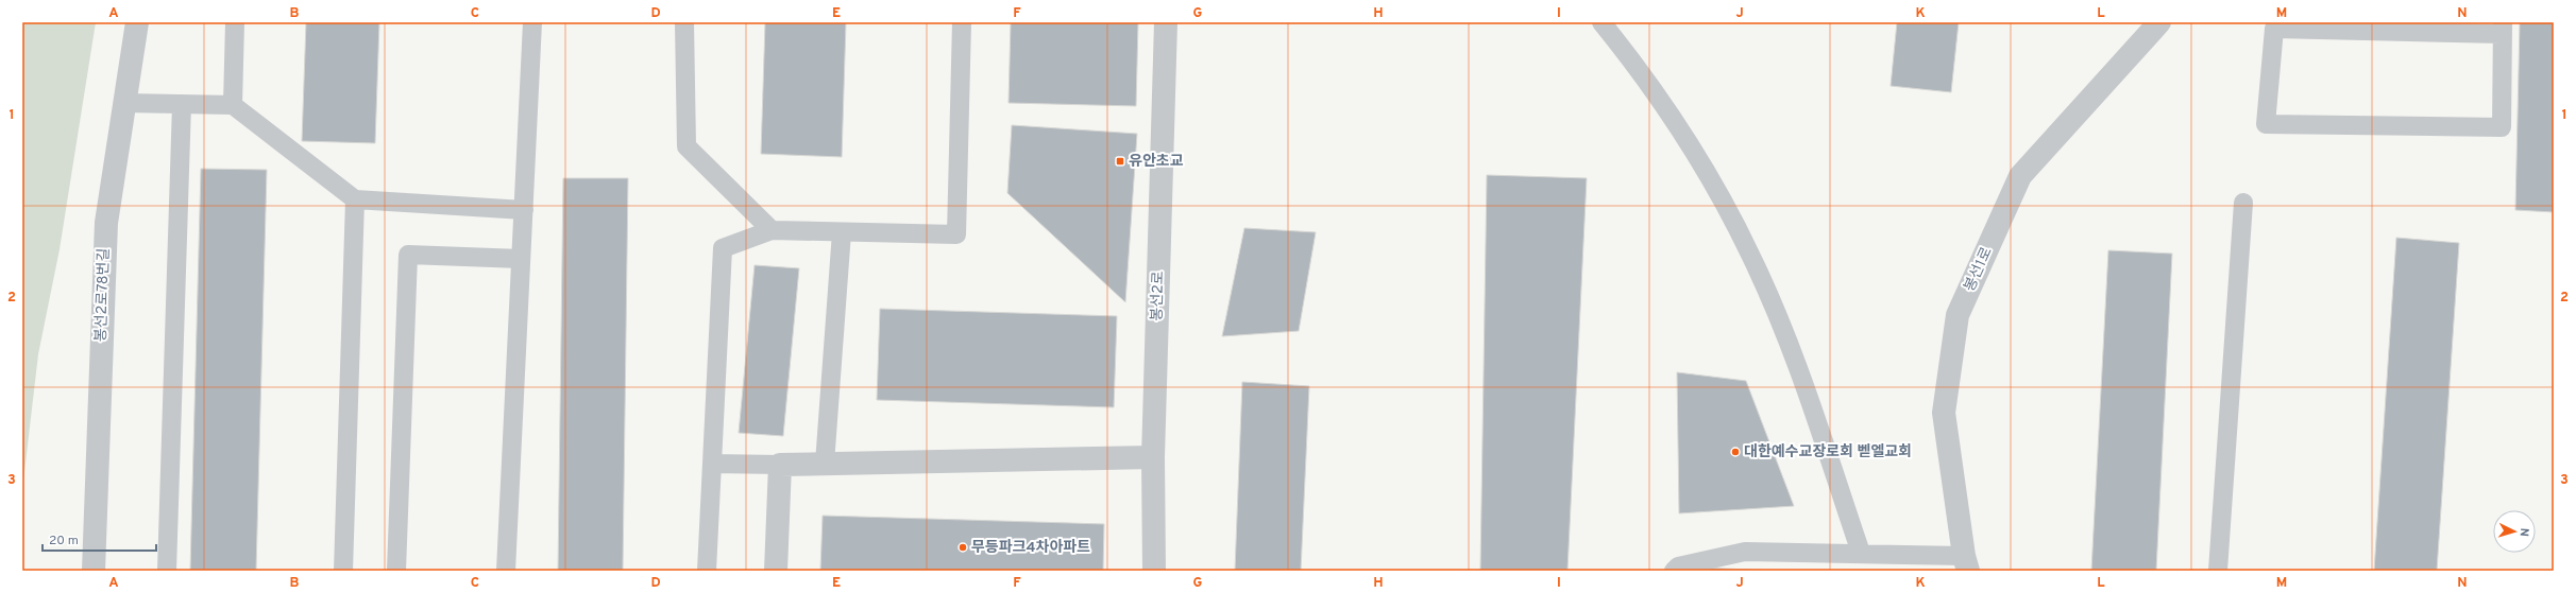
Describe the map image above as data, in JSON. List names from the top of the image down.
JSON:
{
  "streets": {
    "street": ["봉선1로", "봉선2로78번길", "봉선2로"]
  },
  "places": {
    "transit": ["유안초교"],
    "other": ["대한예수교장로회 벧엘교회", "무등파크4차아파트"]
  },
  "scale_bar": "20 m",
  "north": "right",
  "grid": {
    "columns": [
      "A",
      "B",
      "C",
      "D",
      "E",
      "F",
      "G",
      "H",
      "I",
      "J",
      "K",
      "L",
      "M",
      "N"
    ],
    "rows": ["1", "2", "3"]
  }
}
